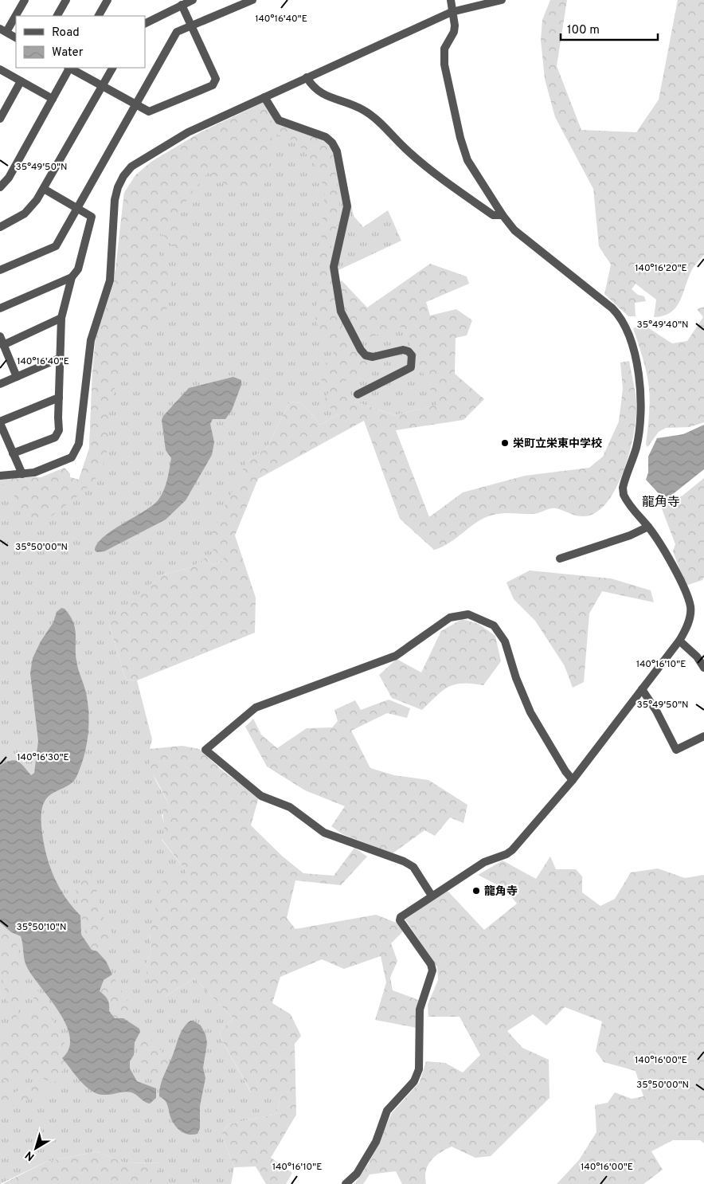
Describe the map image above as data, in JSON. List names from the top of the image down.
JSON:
{
  "districts": ["龍角寺"],
  "places": ["栄町立栄東中学校", "龍角寺"],
  "legend": ["Road", "Water"],
  "scale_bar": "100 m",
  "north": "bottom left",
  "coordinates": [
    "140°16'40\"E",
    "35°49'50\"N",
    "140°16'20\"E",
    "35°49'40\"N",
    "35°50'00\"N",
    "140°16'10\"E",
    "140°16'30\"E",
    "35°50'10\"N",
    "140°16'00\"E"
  ]
}
